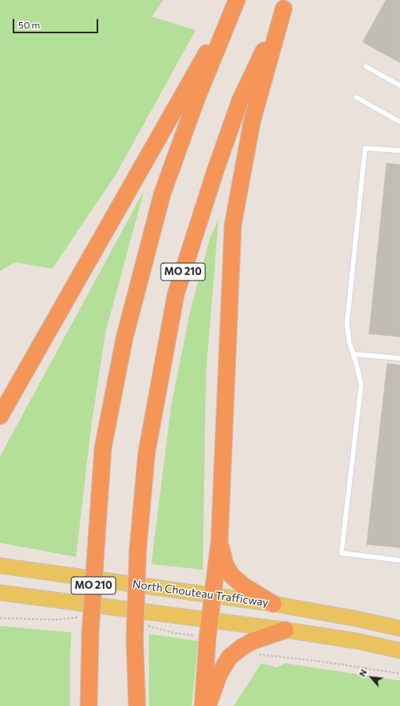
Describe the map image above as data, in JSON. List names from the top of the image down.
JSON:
{
  "streets": {
    "highway": ["MO 210"],
    "main road": ["North Chouteau Trafficway"]
  },
  "scale_bar": "50 m",
  "north": "top left"
}
